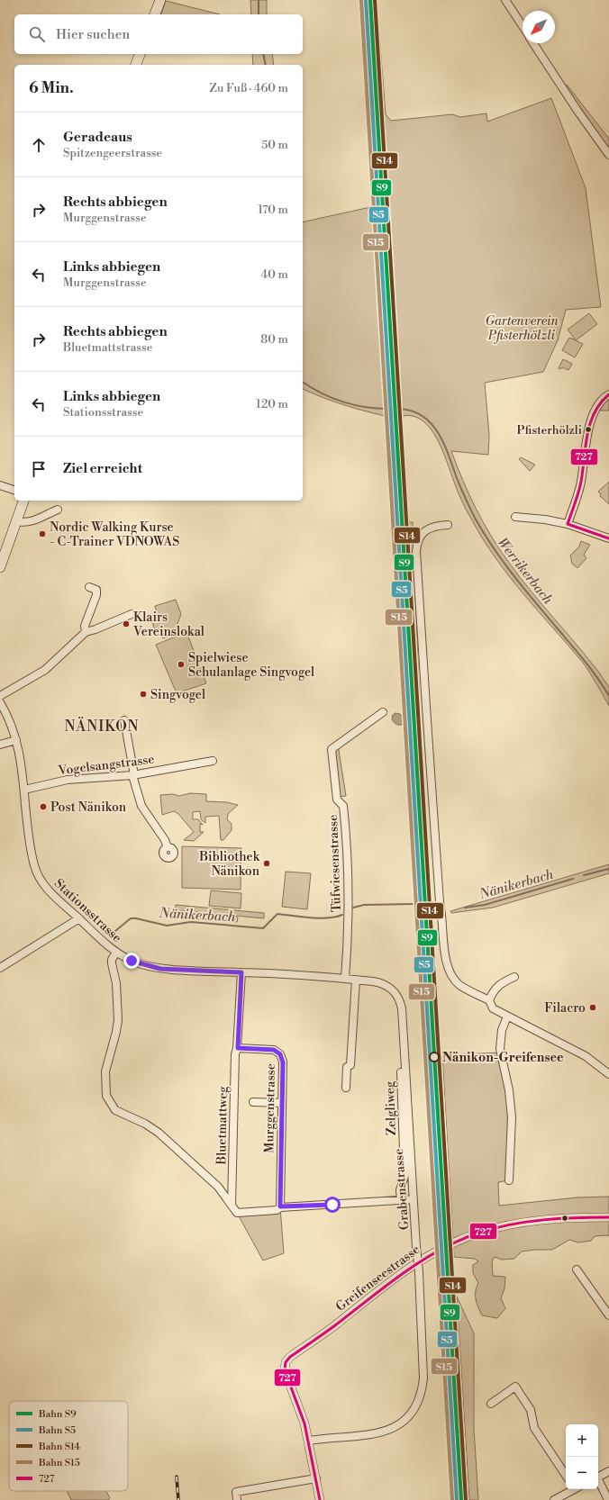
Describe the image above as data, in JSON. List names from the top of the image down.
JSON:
{
  "streets": {
    "street": [
      "Vogelsangstrasse",
      "Tüfwiesenstrasse",
      "Stationsstrasse",
      "Murggenstrasse",
      "Zelgliweg",
      "Bluetmattweg",
      "Grabenstrasse",
      "Greifenseestrasse"
    ]
  },
  "crossings": [
    ["Vogelsangstrasse", "Stationsstrasse"],
    ["Tüfwiesenstrasse", "Stationsstrasse"],
    ["Stationsstrasse", "Bluetmattweg"],
    ["Stationsstrasse", "Grabenstrasse"],
    ["Murggenstrasse", "Bluetmattweg"],
    ["Zelgliweg", "Grabenstrasse"],
    ["Grabenstrasse", "Greifenseestrasse"]
  ],
  "districts": ["NÄNIKON"],
  "water": ["Werrikerbach", "Nänikerbach"],
  "parks": ["Gartenverein Pfisterhölzli"],
  "places": [
    "Pfisterhölzli",
    "Nordic Walking Kurse - C-Trainer VDNOWAS",
    "Klairs Vereinslokal",
    "Spielwiese Schulanlage Singvogel",
    "Singvogel",
    "Post Nänikon",
    "Bibliothek Nänikon",
    "Filacro",
    "Nänikon-Greifensee"
  ],
  "lines": [
    "rail line S9",
    "rail line S5",
    "rail line S14",
    "rail line S15",
    "transit line 727"
  ],
  "legend": [
    "Bahn S9",
    "Bahn S5",
    "Bahn S14",
    "Bahn S15",
    "727"
  ],
  "north": "bottom left",
  "page": {
    "search": "Hier suchen",
    "heading": ["6 Min.", "Zu Fuß · 460 m"],
    "list": [
      ["Geradeaus", "Spitzengeerstrasse", "50 m"],
      ["Rechts abbiegen", "Murggenstrasse", "170 m"],
      ["Links abbiegen", "Murggenstrasse", "40 m"],
      ["Rechts abbiegen", "Bluetmattstrasse", "80 m"],
      ["Links abbiegen", "Stationsstrasse", "120 m"],
      "Ziel erreicht"
    ],
    "map_buttons": ["+", "−"]
  }
}
